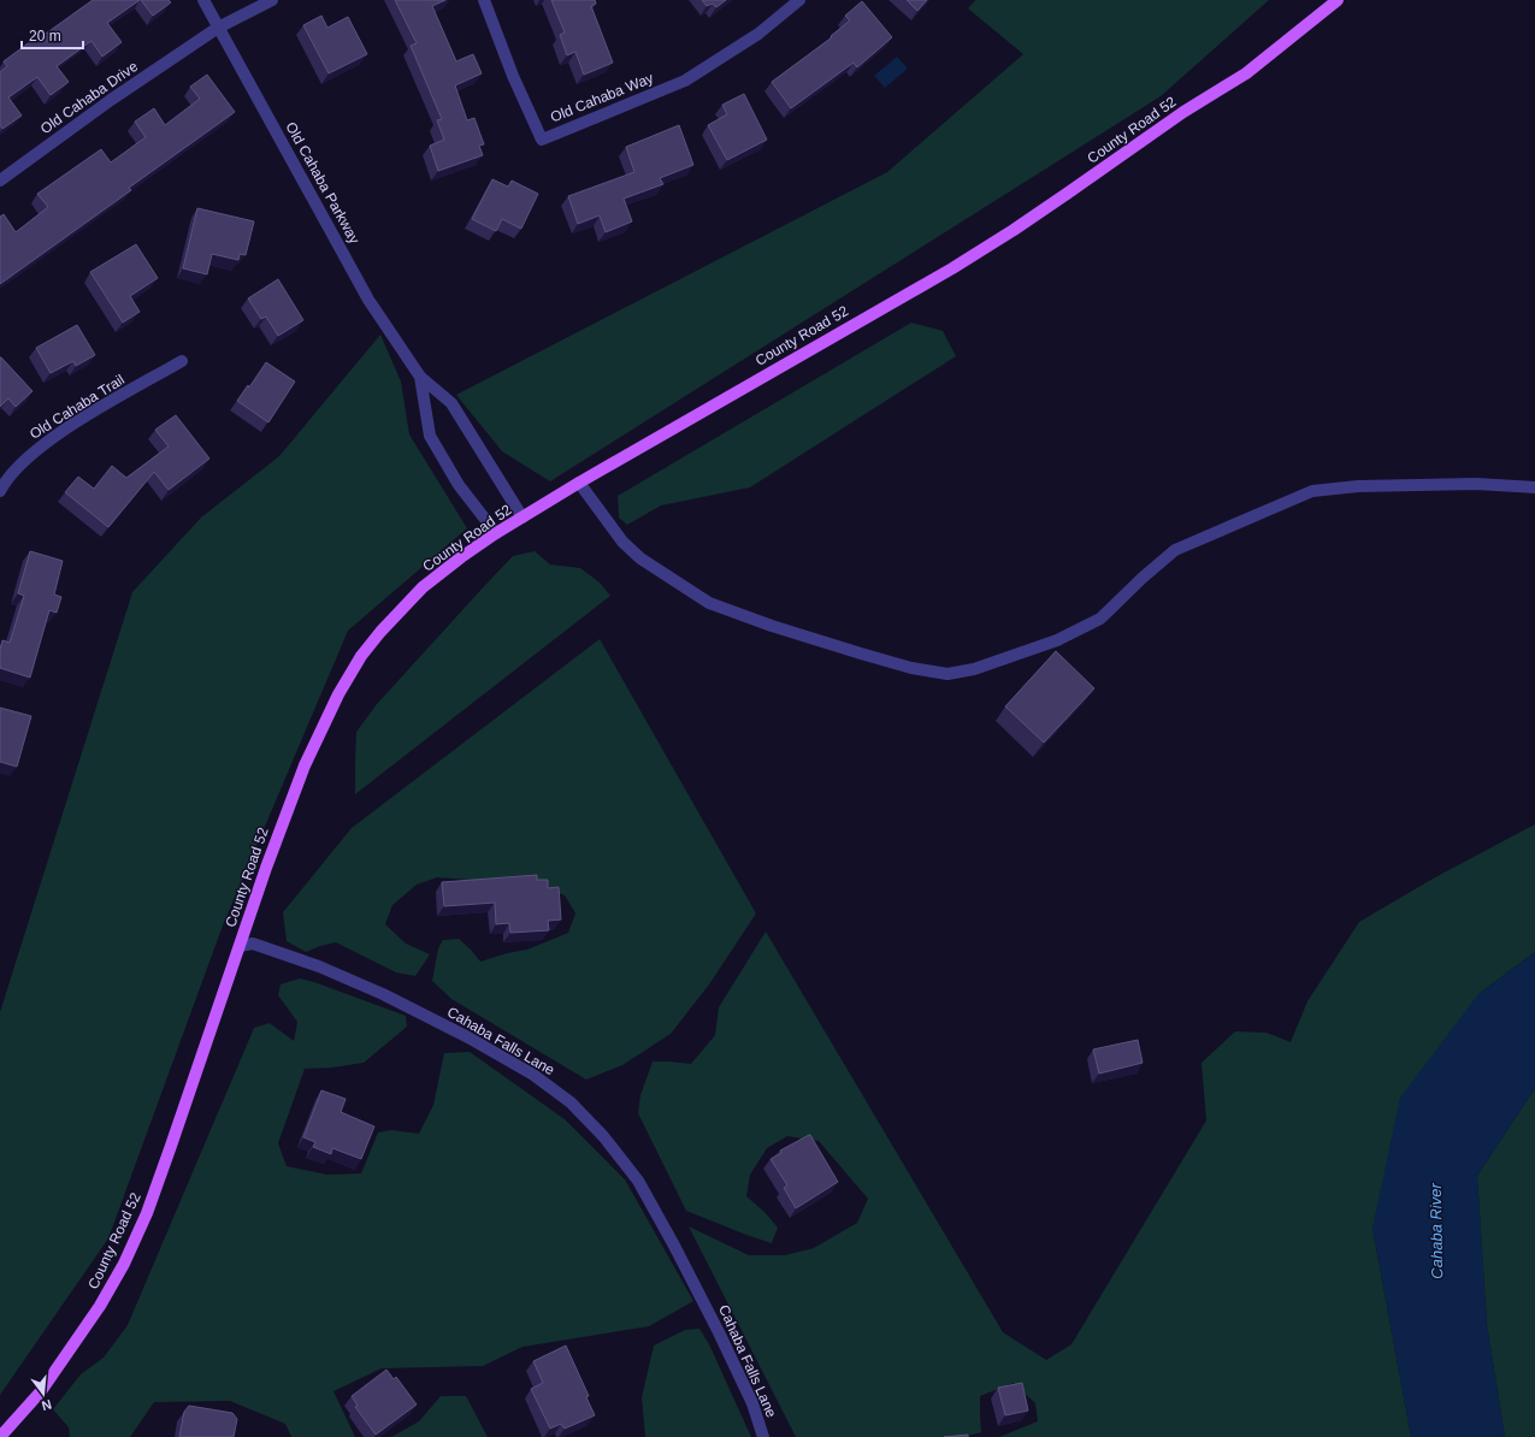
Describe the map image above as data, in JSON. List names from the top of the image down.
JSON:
{
  "streets": {
    "main road": ["County Road 52"],
    "street": [
      "Old Cahaba Drive",
      "Old Cahaba Way",
      "Old Cahaba Parkway",
      "Old Cahaba Trail",
      "Cahaba Falls Lane"
    ]
  },
  "crossings": [
    ["Old Cahaba Drive", "Old Cahaba Parkway"],
    ["County Road 52", "Old Cahaba Parkway"],
    ["County Road 52", "Cahaba Falls Lane"]
  ],
  "water": ["Cahaba River"],
  "scale_bar": "20 m",
  "north": "bottom"
}
